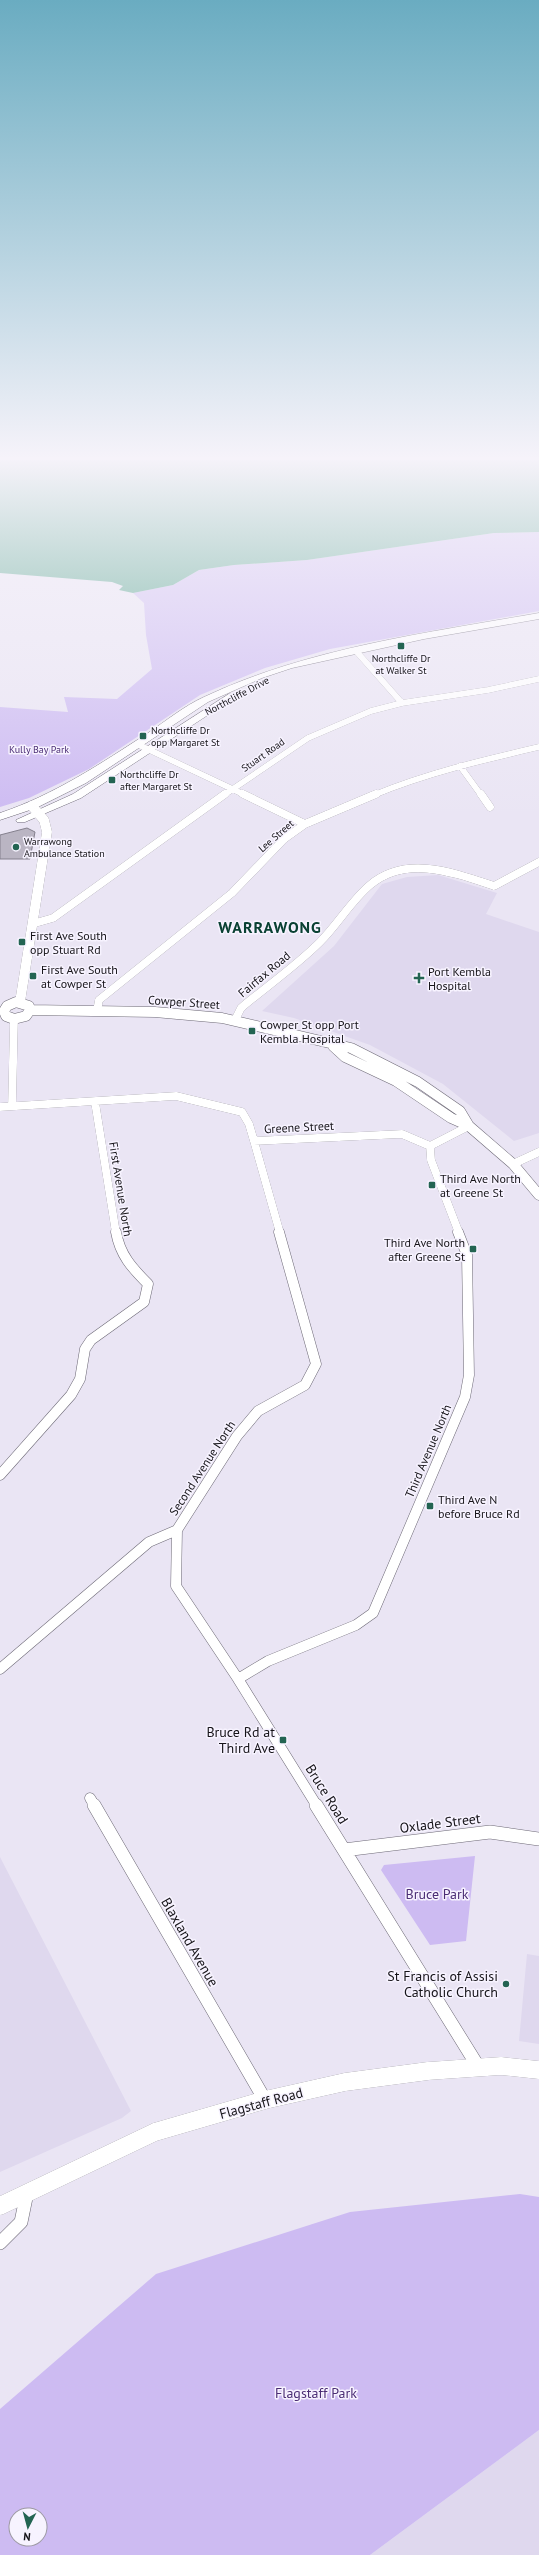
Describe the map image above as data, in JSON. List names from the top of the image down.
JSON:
{
  "streets": {
    "main road": ["Northcliffe Drive", "Cowper Street", "Flagstaff Road"],
    "street": [
      "Stuart Road",
      "Lee Street",
      "Fairfax Road",
      "Greene Street",
      "First Avenue North",
      "Third Avenue North",
      "Second Avenue North",
      "Bruce Road",
      "Oxlade Street",
      "Blaxland Avenue"
    ]
  },
  "crossings": [
    ["Lee Street", "Cowper Street"],
    ["Fairfax Road", "Cowper Street"],
    ["Greene Street", "First Avenue North"],
    ["Greene Street", "Third Avenue North"],
    ["Greene Street", "Second Avenue North"],
    ["Third Avenue North", "Bruce Road"],
    ["Second Avenue North", "Bruce Road"],
    ["Bruce Road", "Oxlade Street"],
    ["Bruce Road", "Flagstaff Road"],
    ["Blaxland Avenue", "Flagstaff Road"]
  ],
  "districts": ["WARRAWONG"],
  "parks": ["Kully Bay Park", "Bruce Park", "Flagstaff Park"],
  "places": {
    "transit": [
      "Northcliffe Dr at Walker St",
      "Northcliffe Dr opp Margaret St",
      "Northcliffe Dr after Margaret St",
      "First Ave South opp Stuart Rd",
      "First Ave South at Cowper St",
      "Cowper St opp Port Kembla Hospital",
      "Third Ave North at Greene St",
      "Third Ave North after Greene St",
      "Third Ave N before Bruce Rd",
      "Bruce Rd at Third Ave"
    ],
    "other": ["Warrawong Ambulance Station", "St Francis of Assisi Catholic Church"],
    "health": ["Port Kembla Hospital"]
  },
  "north": "bottom"
}
